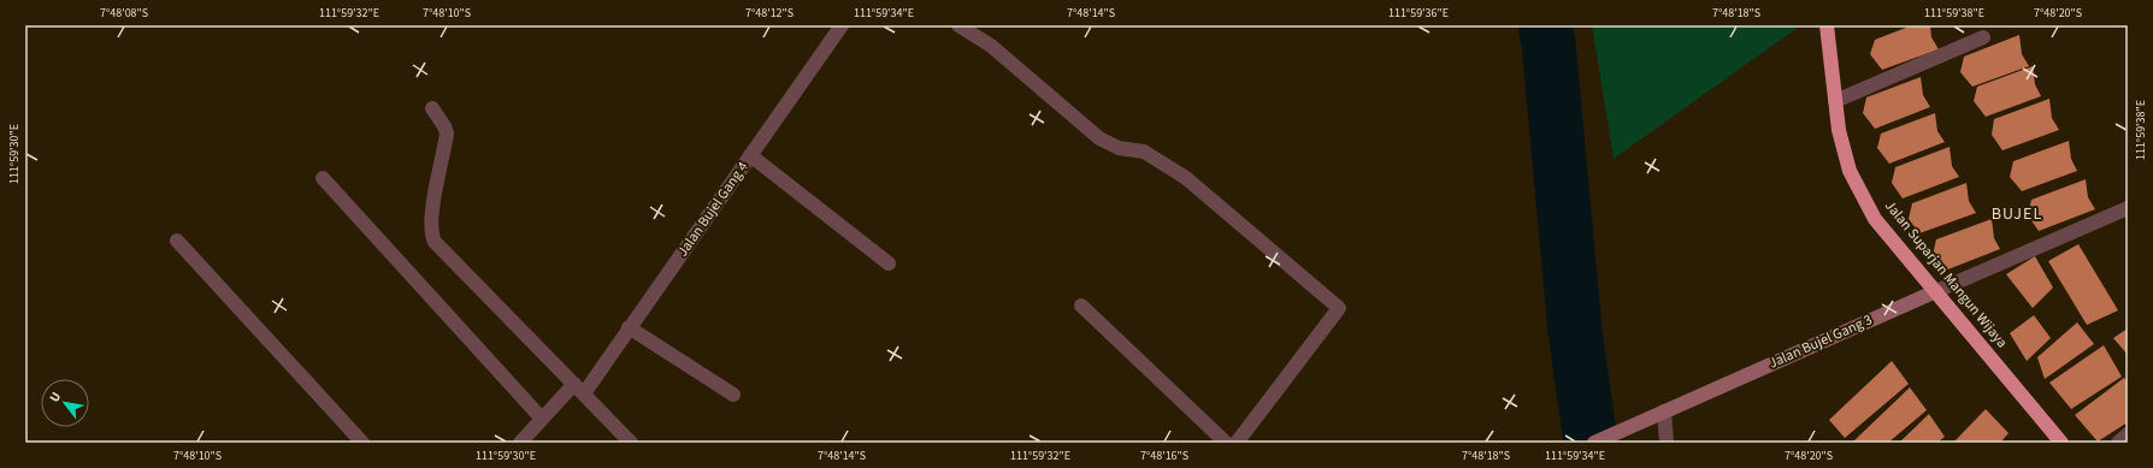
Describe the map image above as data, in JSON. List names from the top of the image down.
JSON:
{
  "streets": {
    "highway": ["Jalan Suparjan Mangun Wijaya"],
    "street": ["Jalan Bujel Gang 4", "Jalan Bujel Gang 3"]
  },
  "crossings": [
    ["Jalan Suparjan Mangun Wijaya", "Jalan Bujel Gang 3"]
  ],
  "districts": ["BUJEL"],
  "north": "top left",
  "coordinates": [
    "7°48'08\"S",
    "111°59'32\"E",
    "7°48'10\"S",
    "7°48'12\"S",
    "111°59'34\"E",
    "7°48'14\"S",
    "111°59'36\"E",
    "7°48'18\"S",
    "111°59'38\"E",
    "7°48'20\"S",
    "111°59'30\"E",
    "7°48'16\"S"
  ]
}
